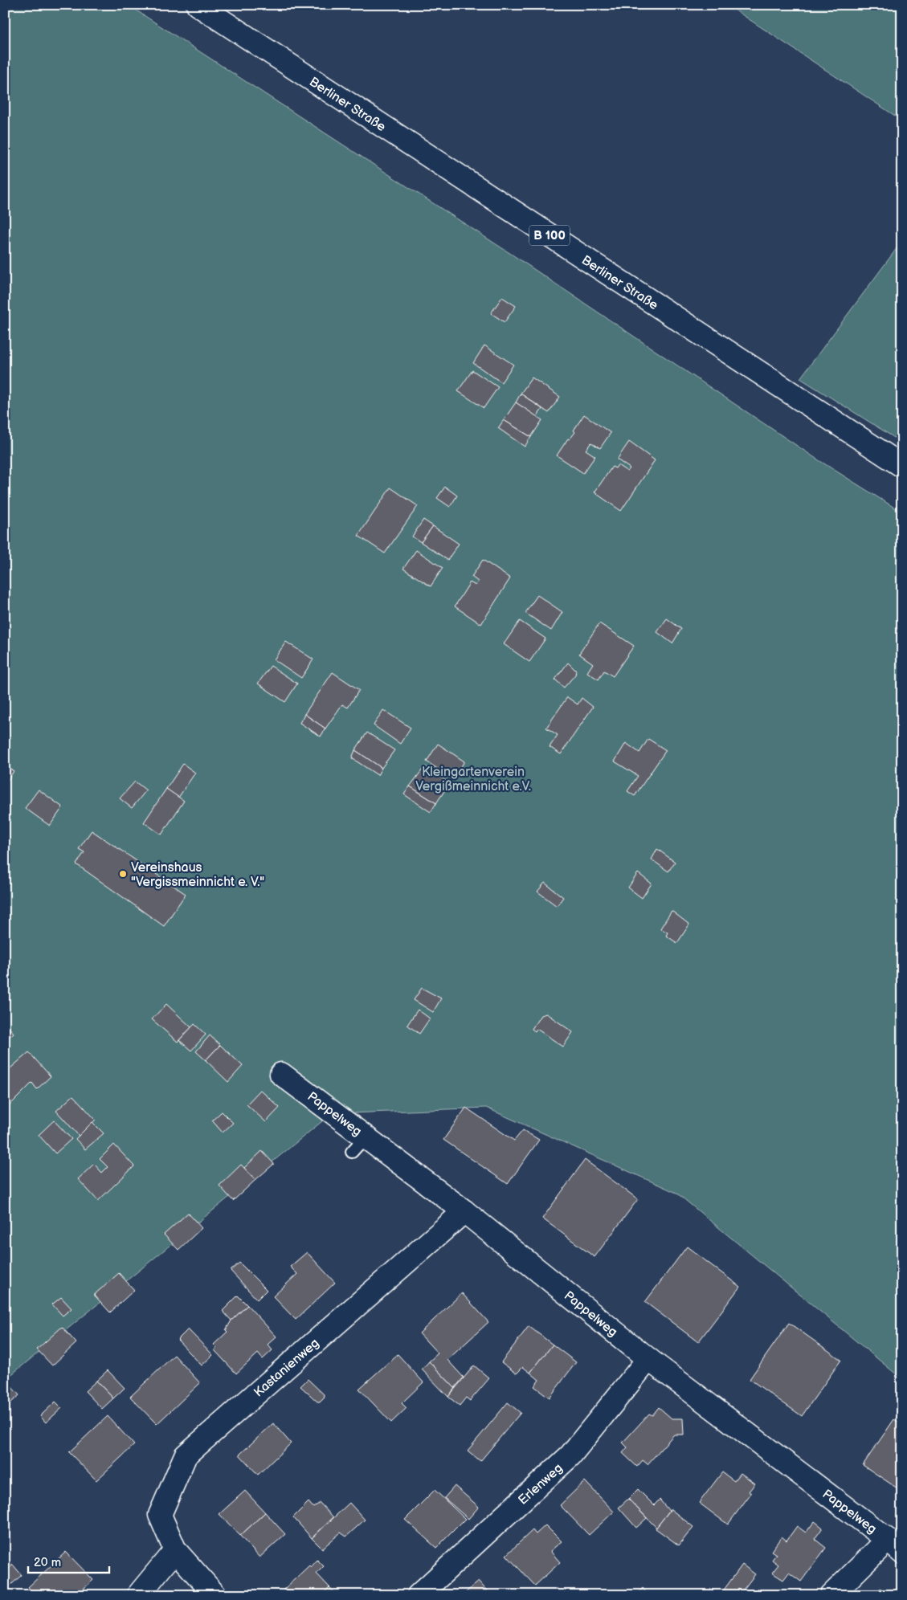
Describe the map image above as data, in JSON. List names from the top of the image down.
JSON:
{
  "streets": {
    "street": [
      "Berliner Straße",
      "B 100",
      "Pappelweg",
      "Kastanienweg",
      "Erlenweg"
    ]
  },
  "crossings": [
    ["Pappelweg", "Kastanienweg"],
    ["Pappelweg", "Erlenweg"]
  ],
  "parks": ["Kleingartenverein Vergißmeinnicht e.V."],
  "places": ["Vereinshaus \"Vergissmeinnicht e. V.\""],
  "scale_bar": "20 m"
}
